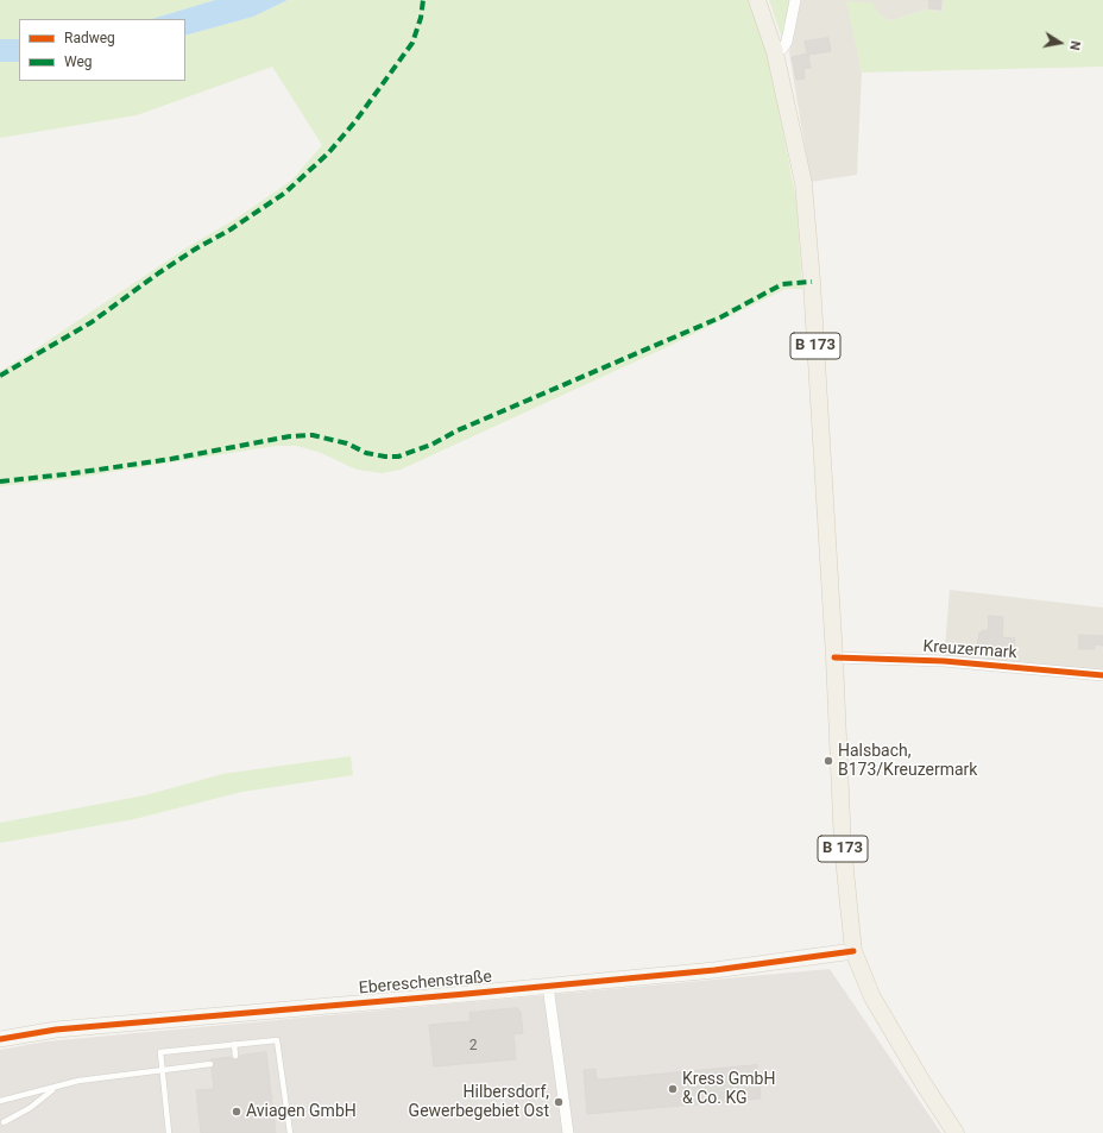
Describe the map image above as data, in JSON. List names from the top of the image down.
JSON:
{
  "streets": {
    "main road": ["B 173"],
    "street": ["Kreuzermark", "Ebereschenstraße"]
  },
  "crossings": [
    ["B 173", "Kreuzermark"],
    ["B 173", "Ebereschenstraße"]
  ],
  "places": [
    "Halsbach, B173/Kreuzermark",
    "Kress GmbH & Co. KG",
    "Hilbersdorf, Gewerbegebiet Ost",
    "Aviagen GmbH"
  ],
  "house_numbers": ["2"],
  "legend": ["Radweg", "Weg"],
  "north": "right"
}
